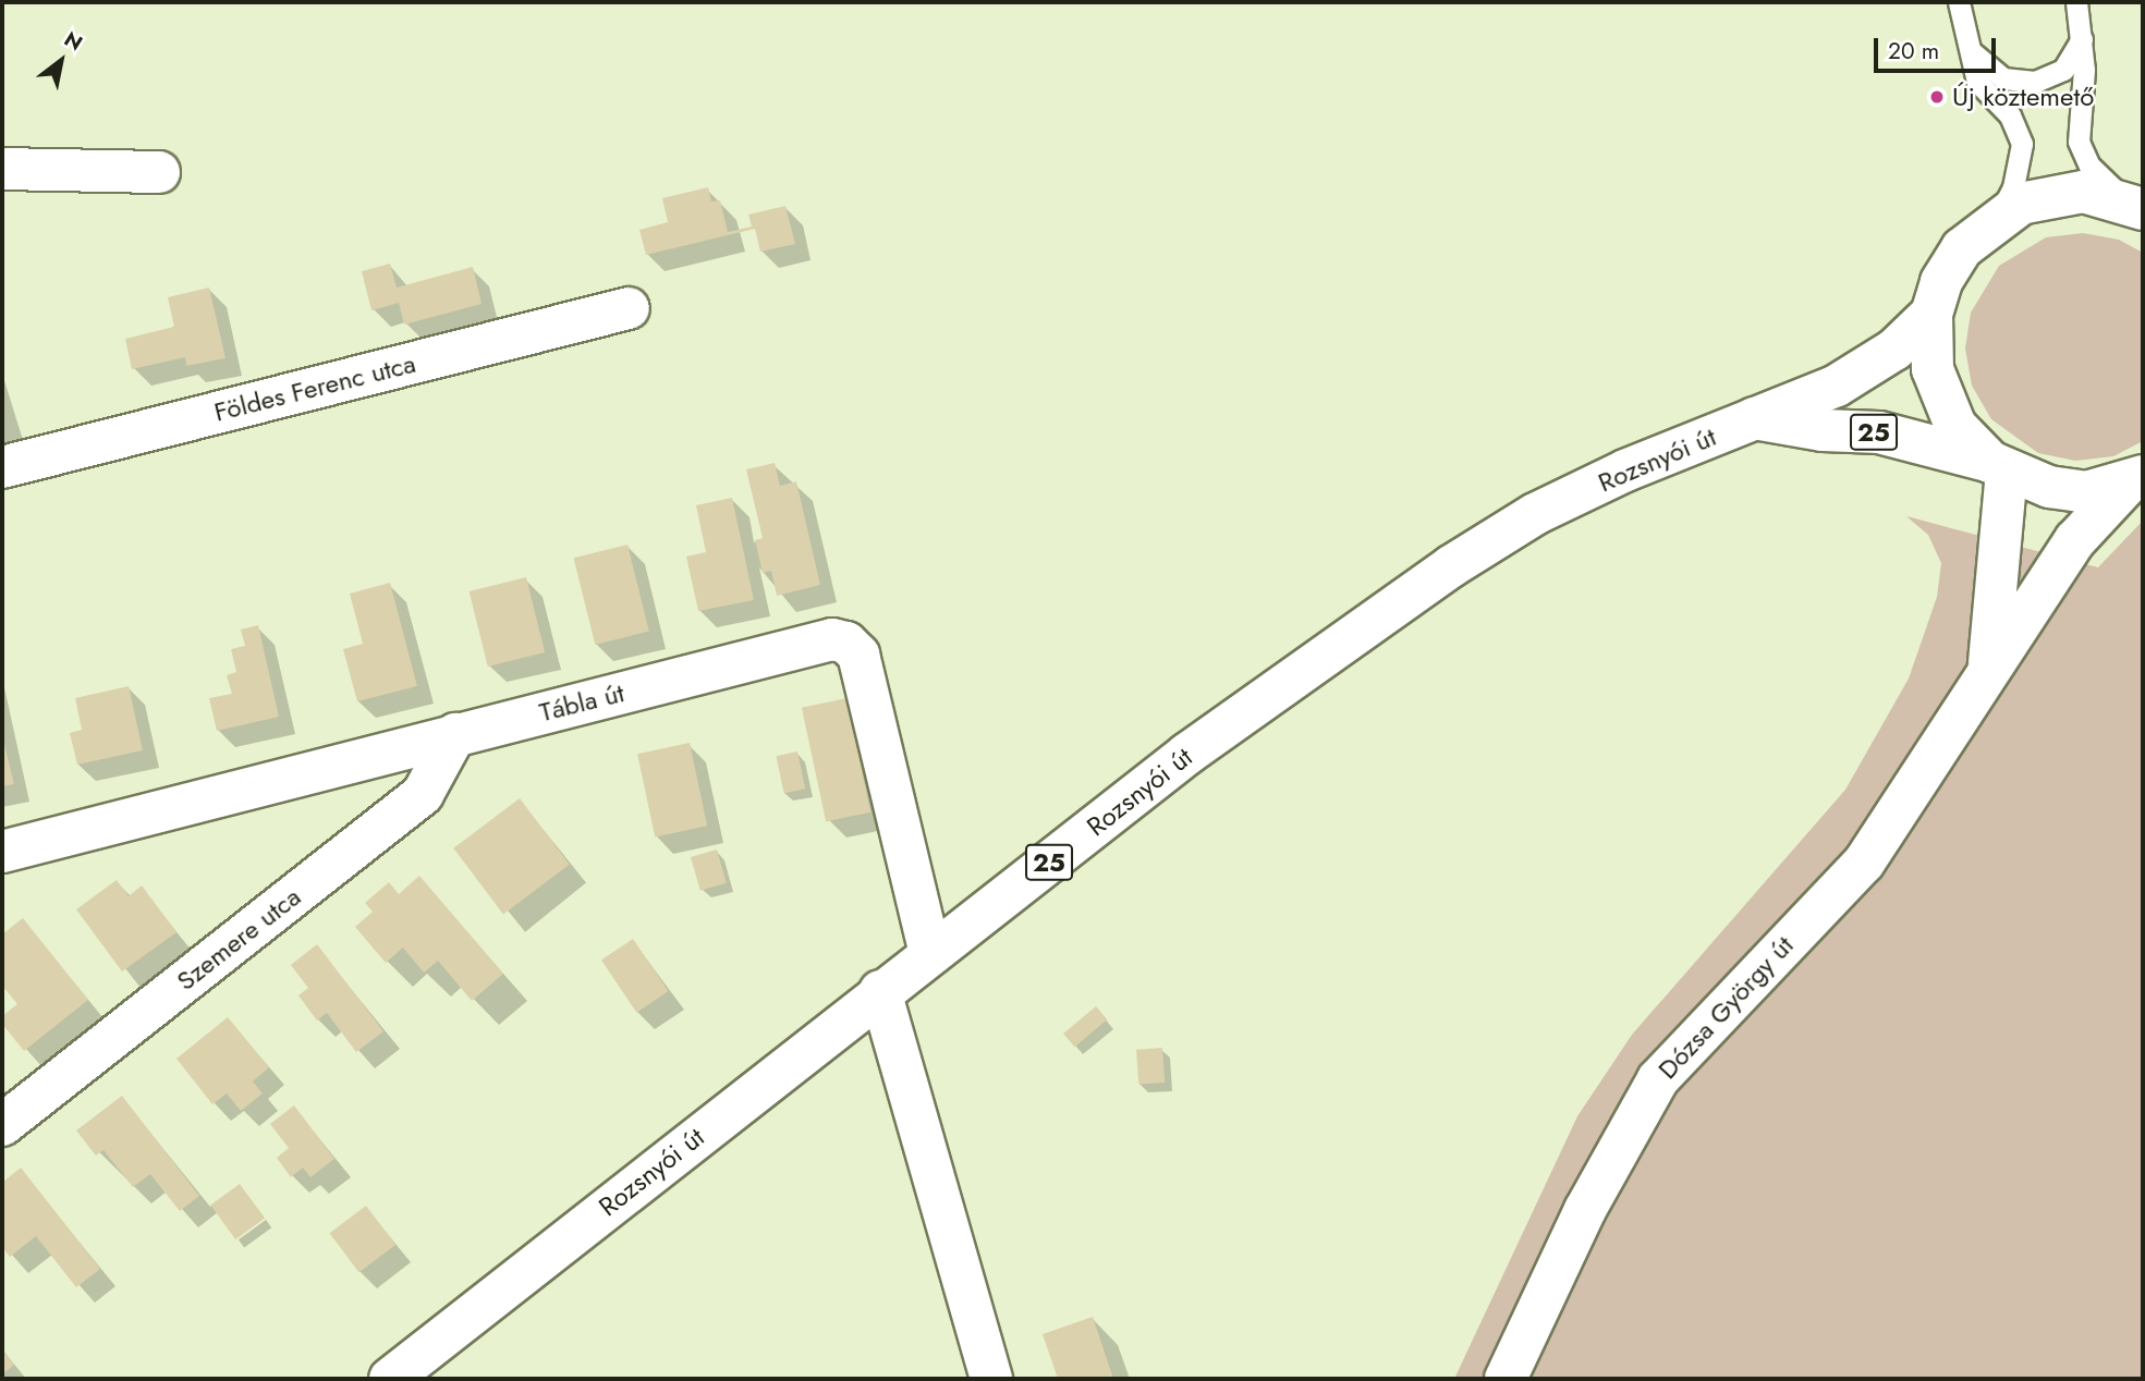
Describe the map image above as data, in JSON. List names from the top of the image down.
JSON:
{
  "streets": {
    "main road": [
      "Földes Ferenc utca",
      "25",
      "Rozsnyói út",
      "Tábla út",
      "Szemere utca",
      "Dózsa György út"
    ]
  },
  "crossings": [
    ["25", "Rozsnyói út"],
    ["25", "Dózsa György út"],
    ["Rozsnyói út", "Tábla út"],
    ["Tábla út", "Szemere utca"]
  ],
  "places": ["Új köztemető"],
  "scale_bar": "20 m",
  "north": "top right"
}
